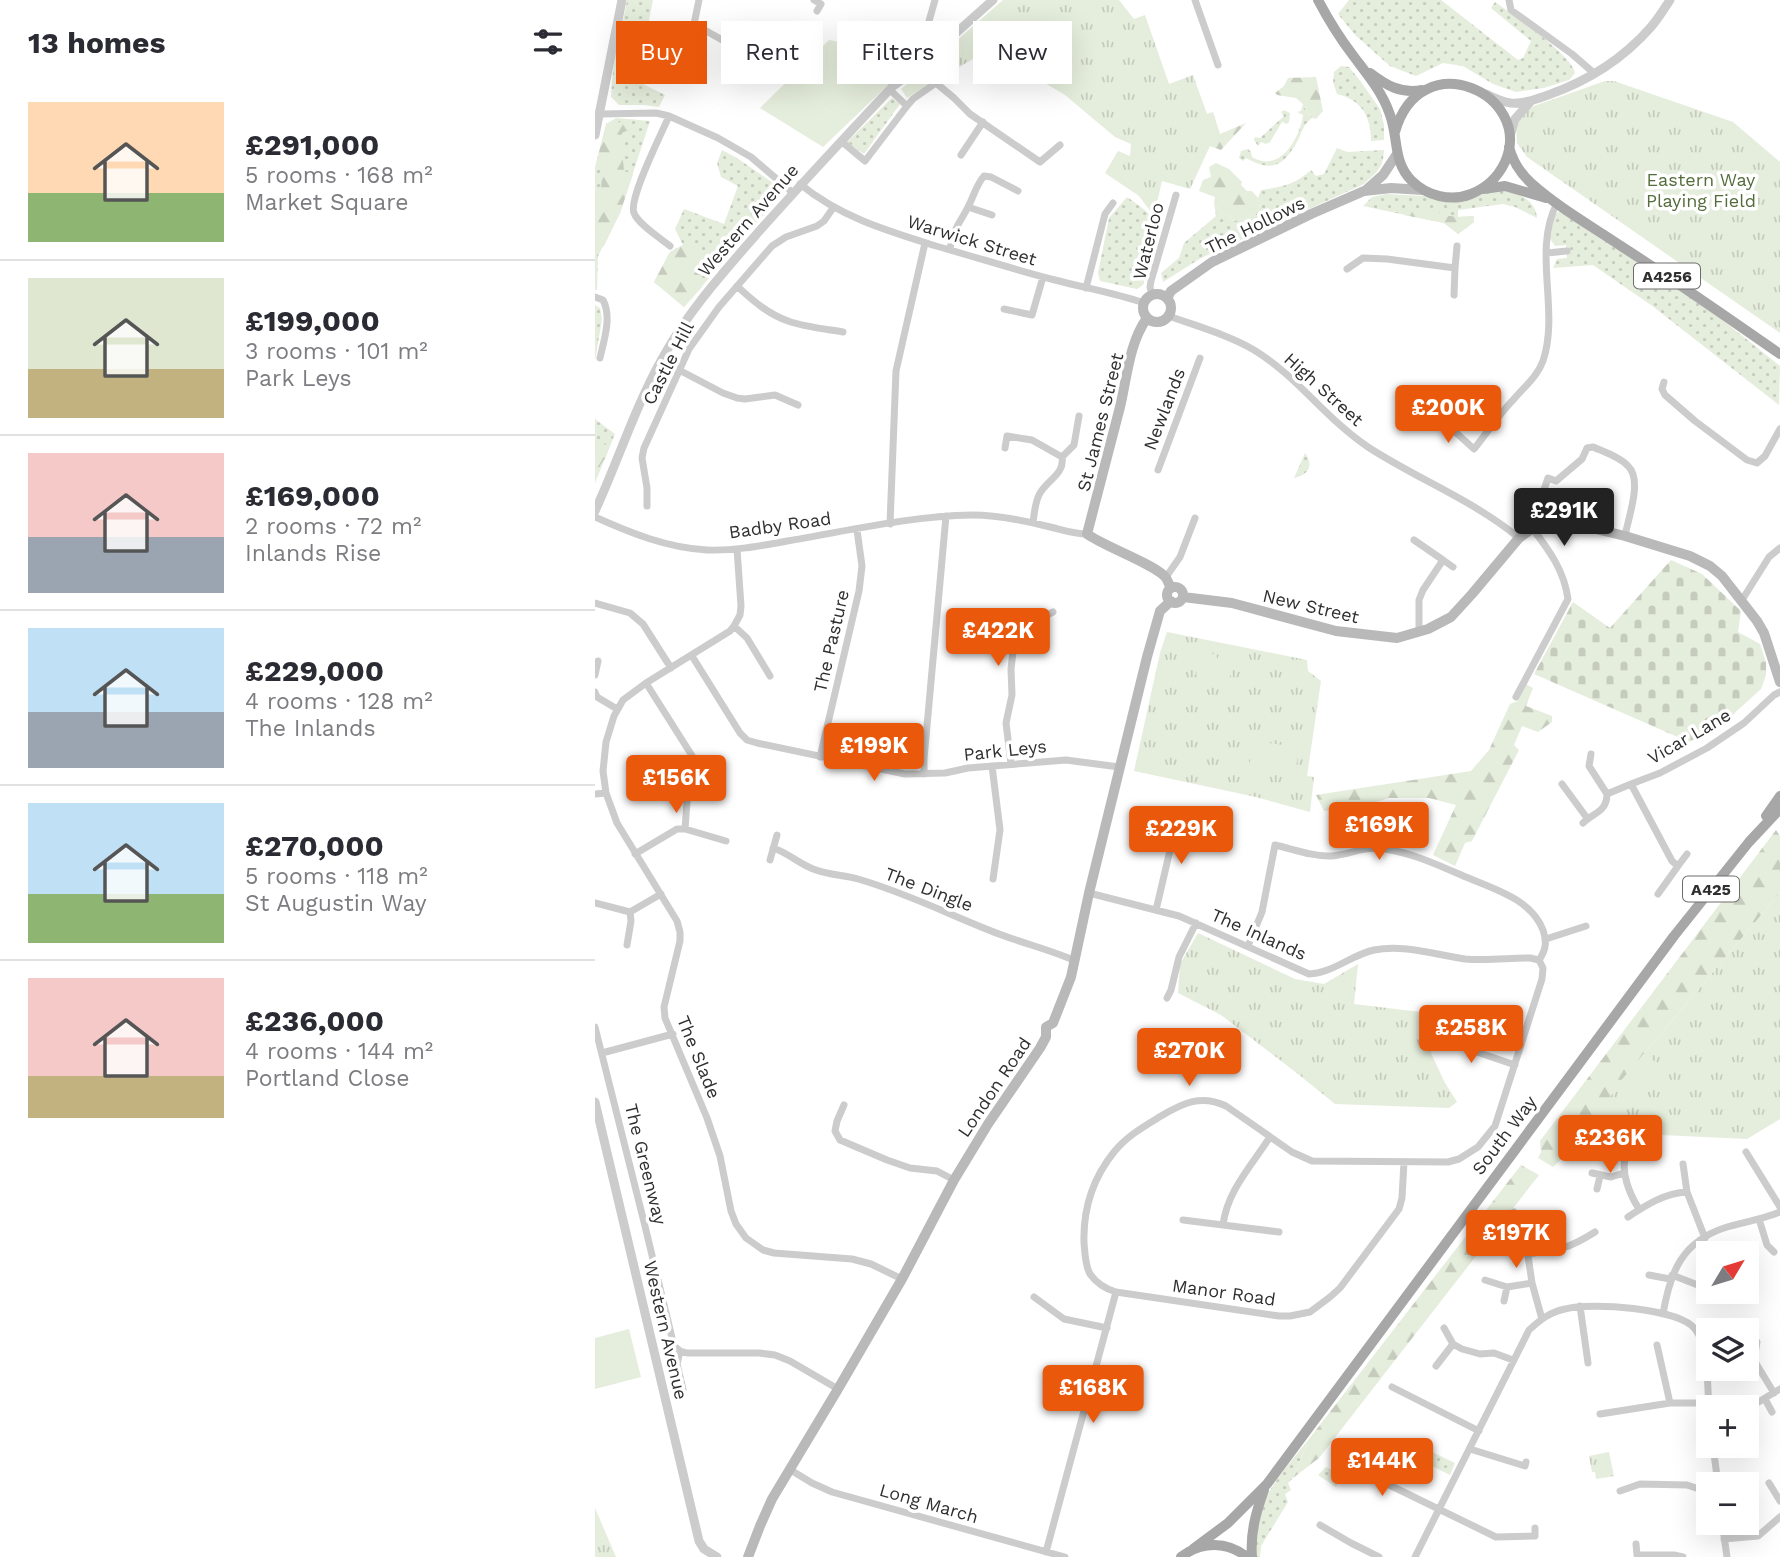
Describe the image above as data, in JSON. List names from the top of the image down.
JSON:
{
  "streets": {
    "main road": [
      "The Hollows",
      "A4256",
      "St James Street",
      "New Street",
      "A425",
      "London Road",
      "South Way"
    ],
    "street": [
      "Western Avenue",
      "Warwick Street",
      "Waterloo",
      "Castle Hill",
      "High Street",
      "Newlands",
      "Badby Road",
      "The Pasture",
      "Vicar Lane",
      "Park Leys",
      "The Dingle",
      "The Inlands",
      "The Slade",
      "The Greenway",
      "Manor Road",
      "Long March"
    ]
  },
  "crossings": [
    ["Western Avenue", "Warwick Street"],
    ["The Hollows", "Warwick Street"],
    ["The Hollows", "Waterloo"],
    ["The Hollows", "High Street"],
    ["The Hollows", "St James Street"],
    ["Warwick Street", "Waterloo"],
    ["Warwick Street", "Castle Hill"],
    ["Warwick Street", "High Street"],
    ["Warwick Street", "St James Street"],
    ["Waterloo", "High Street"],
    ["Waterloo", "St James Street"],
    ["High Street", "St James Street"],
    ["High Street", "New Street"],
    ["St James Street", "Badby Road"],
    ["Badby Road", "The Pasture"],
    ["New Street", "London Road"],
    ["The Pasture", "Park Leys"],
    ["Park Leys", "London Road"],
    ["The Dingle", "London Road"],
    ["A425", "South Way"],
    ["The Inlands", "London Road"],
    ["The Slade", "London Road"],
    ["London Road", "Long March"]
  ],
  "parks": ["Eastern Way Playing Field"],
  "north": "top right",
  "page": {
    "heading": "13 homes",
    "chip": [
      "Buy",
      "Rent",
      "Filters",
      "New"
    ],
    "list": [
      {
        "name": "£291,000",
        "note": "5 rooms · 168 m² · Market Square"
      },
      {
        "name": "£199,000",
        "note": "3 rooms · 101 m² · Park Leys"
      },
      {
        "name": "£169,000",
        "note": "2 rooms · 72 m² · Inlands Rise"
      },
      {
        "name": "£229,000",
        "note": "4 rooms · 128 m² · The Inlands"
      },
      {
        "name": "£270,000",
        "note": "5 rooms · 118 m² · St Augustin Way"
      },
      {
        "name": "£236,000",
        "note": "4 rooms · 144 m² · Portland Close"
      }
    ],
    "price": [
      "£200K",
      "£291K",
      "£422K",
      "£199K",
      "£156K",
      "£169K",
      "£229K",
      "£258K",
      "£270K",
      "£236K",
      "£197K",
      "£168K",
      "£144K"
    ],
    "map_buttons": ["+", "−"]
  }
}
